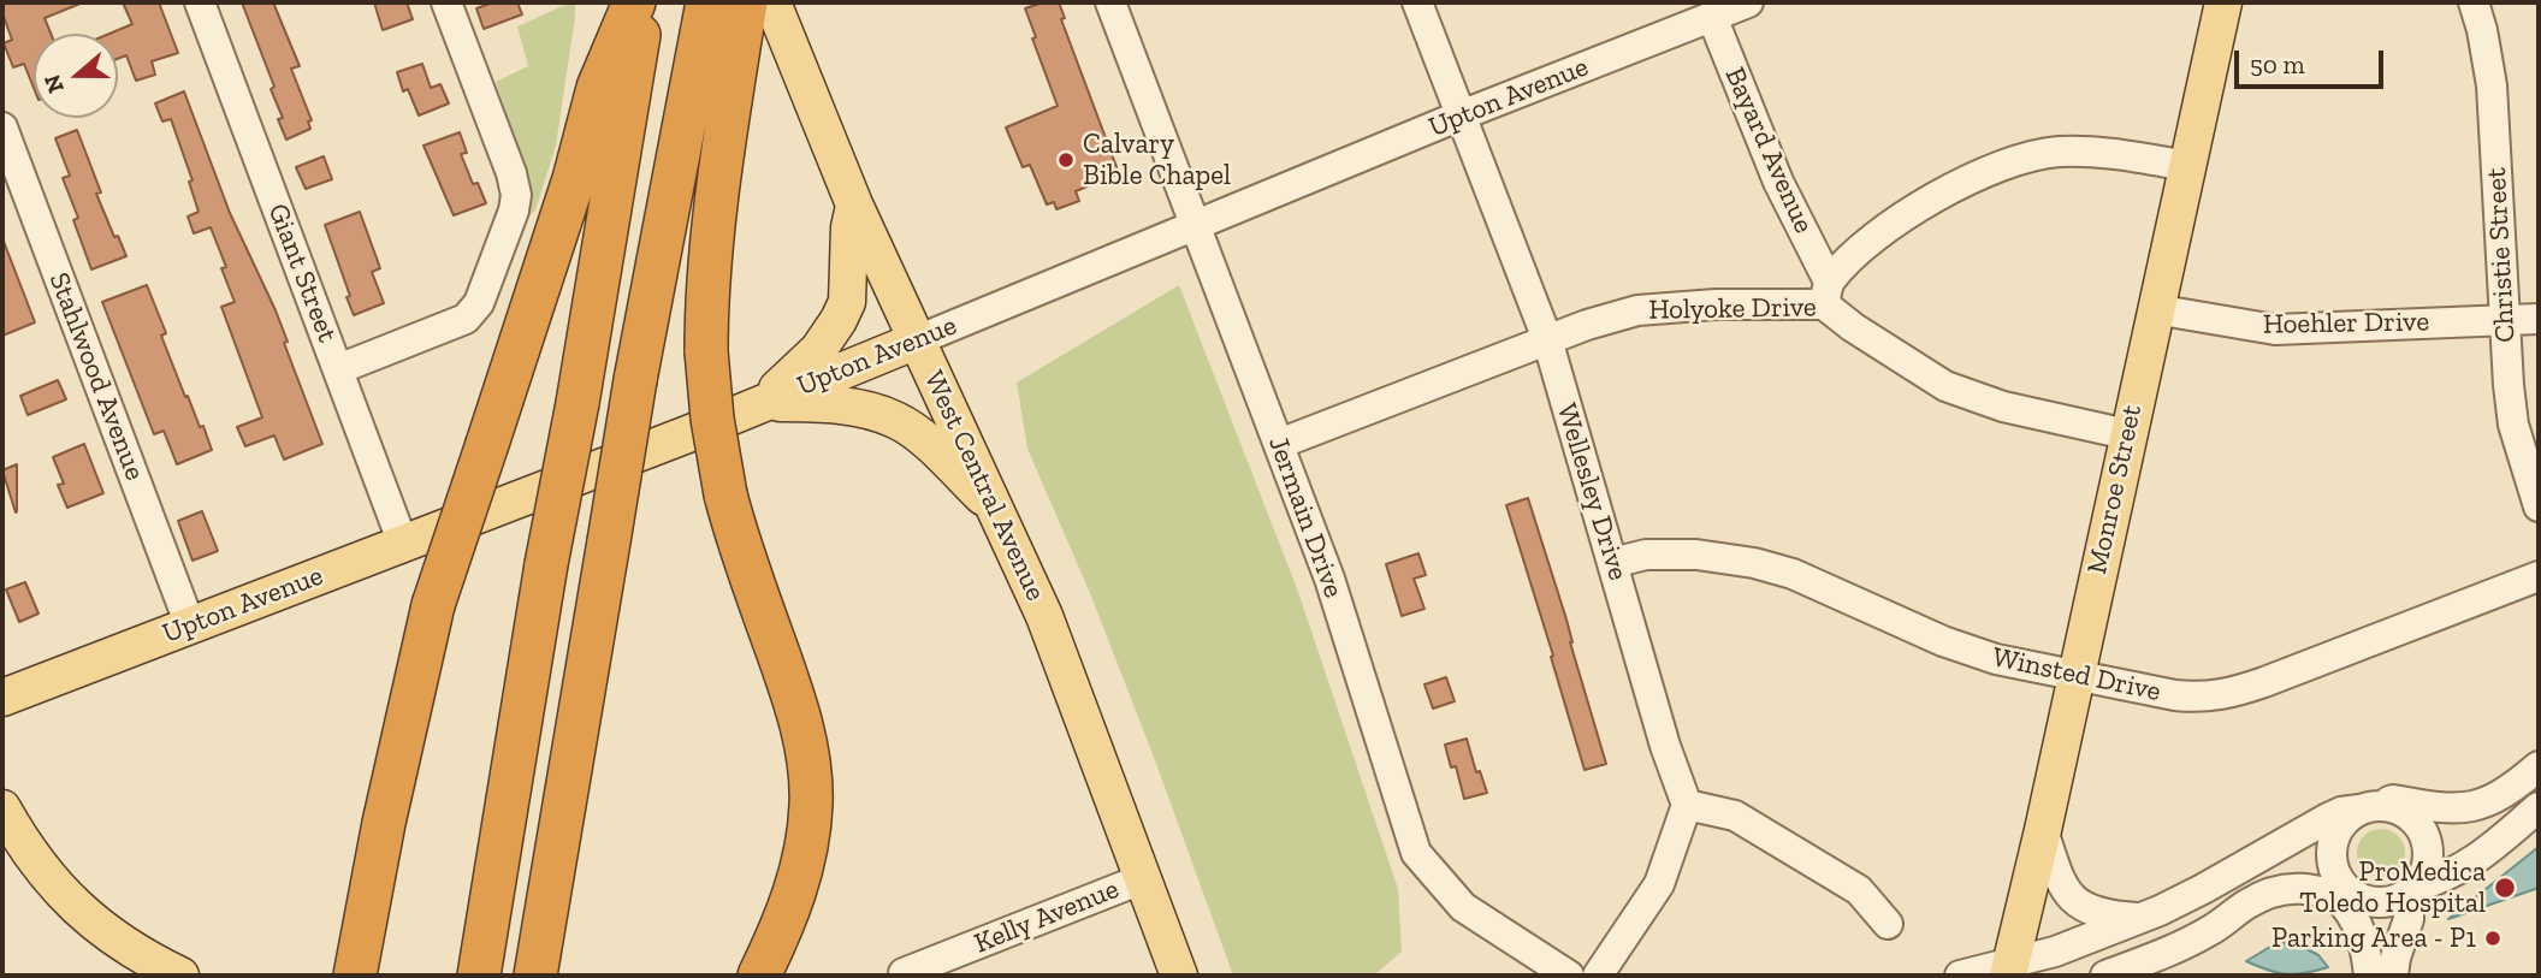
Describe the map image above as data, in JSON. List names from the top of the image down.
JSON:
{
  "streets": {
    "main road": ["Upton Avenue", "West Central Avenue", "Monroe Street"],
    "street": [
      "Bayard Avenue",
      "Christie Street",
      "Giant Street",
      "Holyoke Drive",
      "Hoehler Drive",
      "Stahlwood Avenue",
      "Wellesley Drive",
      "Jermain Drive",
      "Winsted Drive",
      "Kelly Avenue"
    ]
  },
  "crossings": [
    ["Upton Avenue", "Bayard Avenue"],
    ["Upton Avenue", "Giant Street"],
    ["Upton Avenue", "Stahlwood Avenue"],
    ["Upton Avenue", "West Central Avenue"],
    ["Upton Avenue", "Wellesley Drive"],
    ["Upton Avenue", "Jermain Drive"],
    ["Bayard Avenue", "Holyoke Drive"],
    ["Christie Street", "Hoehler Drive"],
    ["Holyoke Drive", "Monroe Street"],
    ["Holyoke Drive", "Wellesley Drive"],
    ["Holyoke Drive", "Jermain Drive"],
    ["Hoehler Drive", "Monroe Street"],
    ["West Central Avenue", "Kelly Avenue"],
    ["Monroe Street", "Winsted Drive"],
    ["Wellesley Drive", "Winsted Drive"]
  ],
  "places": ["Calvary Bible Chapel", "ProMedica Toledo Hospital", "Parking Area - P1"],
  "scale_bar": "50 m",
  "north": "left"
}
